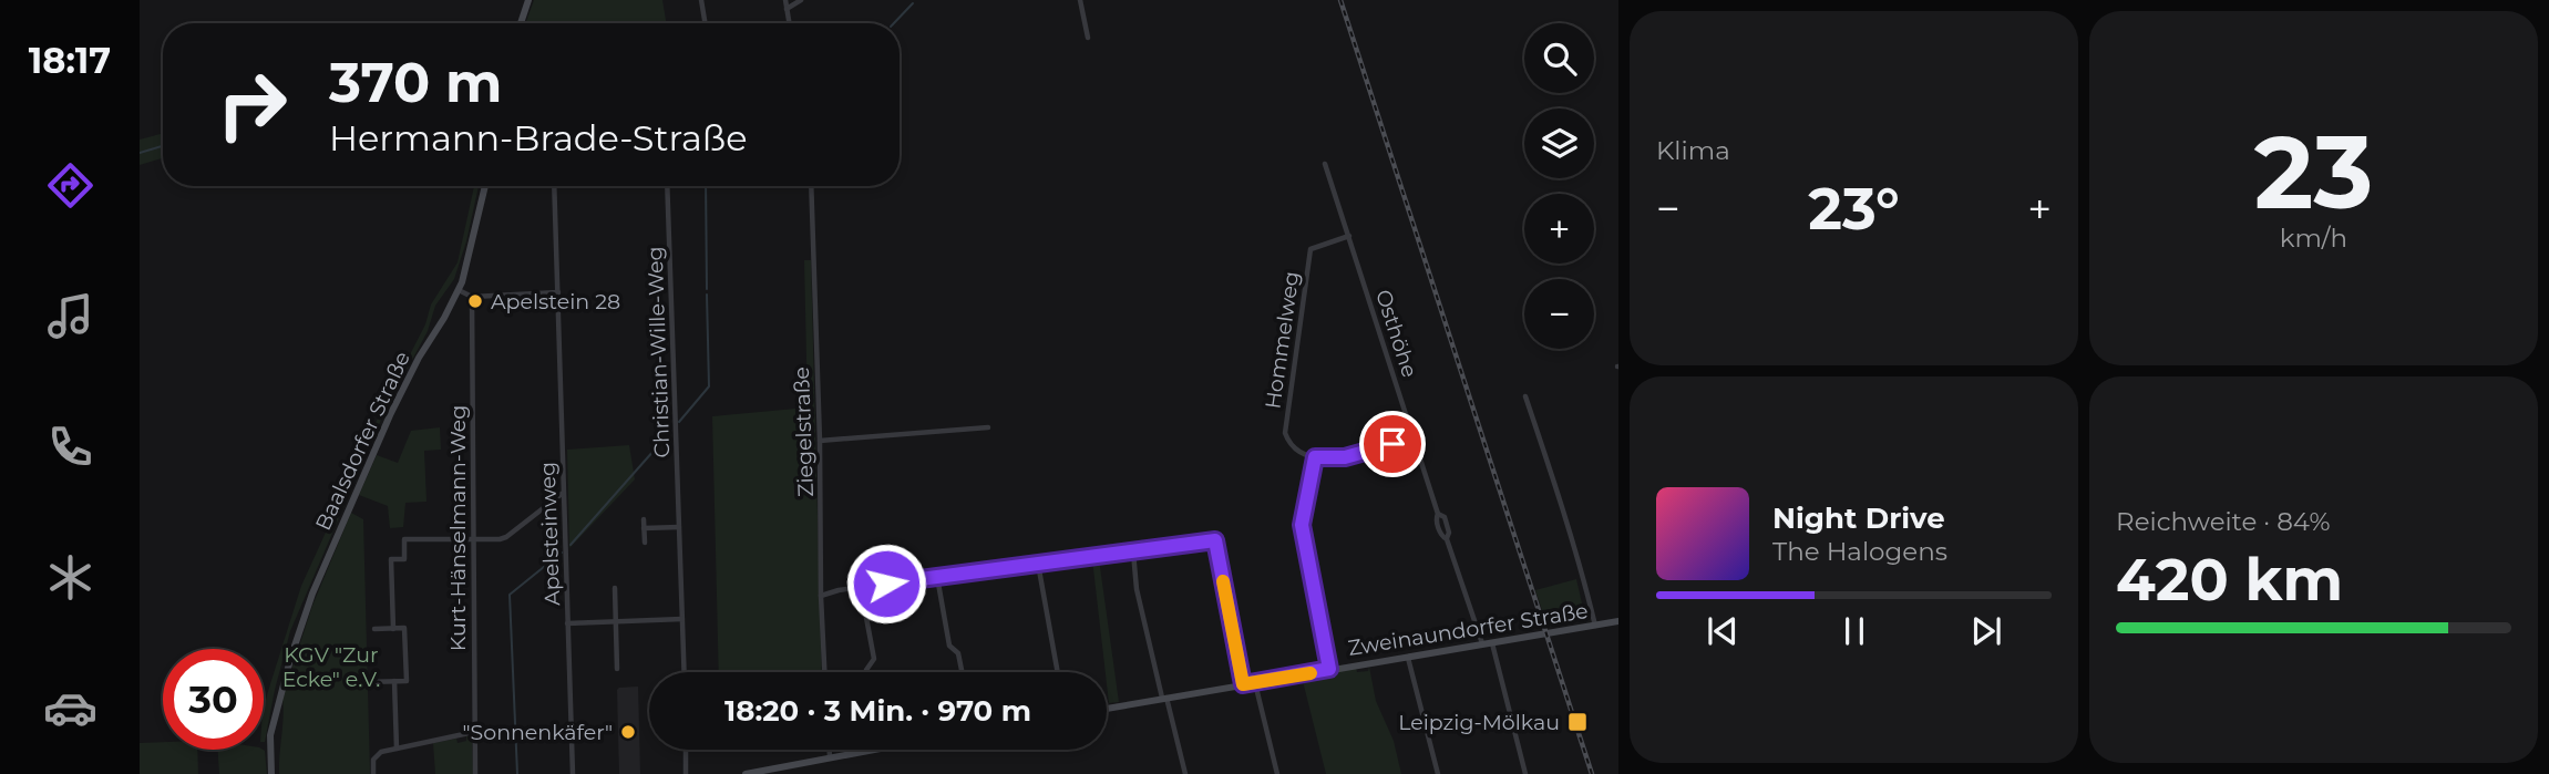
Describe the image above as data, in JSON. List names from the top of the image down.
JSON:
{
  "streets": {
    "street": [
      "Osthöhe",
      "Hommelweg",
      "Christian-Wille-Weg",
      "Ziegelstraße",
      "Baalsdorfer Straße",
      "Kurt-Hänselmann-Weg",
      "Apelsteinweg",
      "Zweinaundorfer Straße"
    ]
  },
  "crossings": [
    ["Osthöhe", "Hommelweg"],
    ["Osthöhe", "Zweinaundorfer Straße"]
  ],
  "parks": ["KGV \"Zur Ecke\" e.V."],
  "places": {
    "other": ["Apelstein 28", "\"Sonnenkäfer\""],
    "transit": ["Leipzig-Mölkau"]
  },
  "page": {
    "tabs": "18:17",
    "tile": [
      "Klima",
      ["23", "km/h"],
      ["Reichweite · 84%", "420 km"]
    ],
    "map_buttons": ["+", "−"],
    "turn": ["370 m", "Hermann-Brade-Straße"],
    "heat": ["−", "23°", "+"],
    "song": ["Night Drive", "The Halogens"],
    "limit": "30",
    "trip": "18:20 · 3 Min. · 970 m"
  }
}
